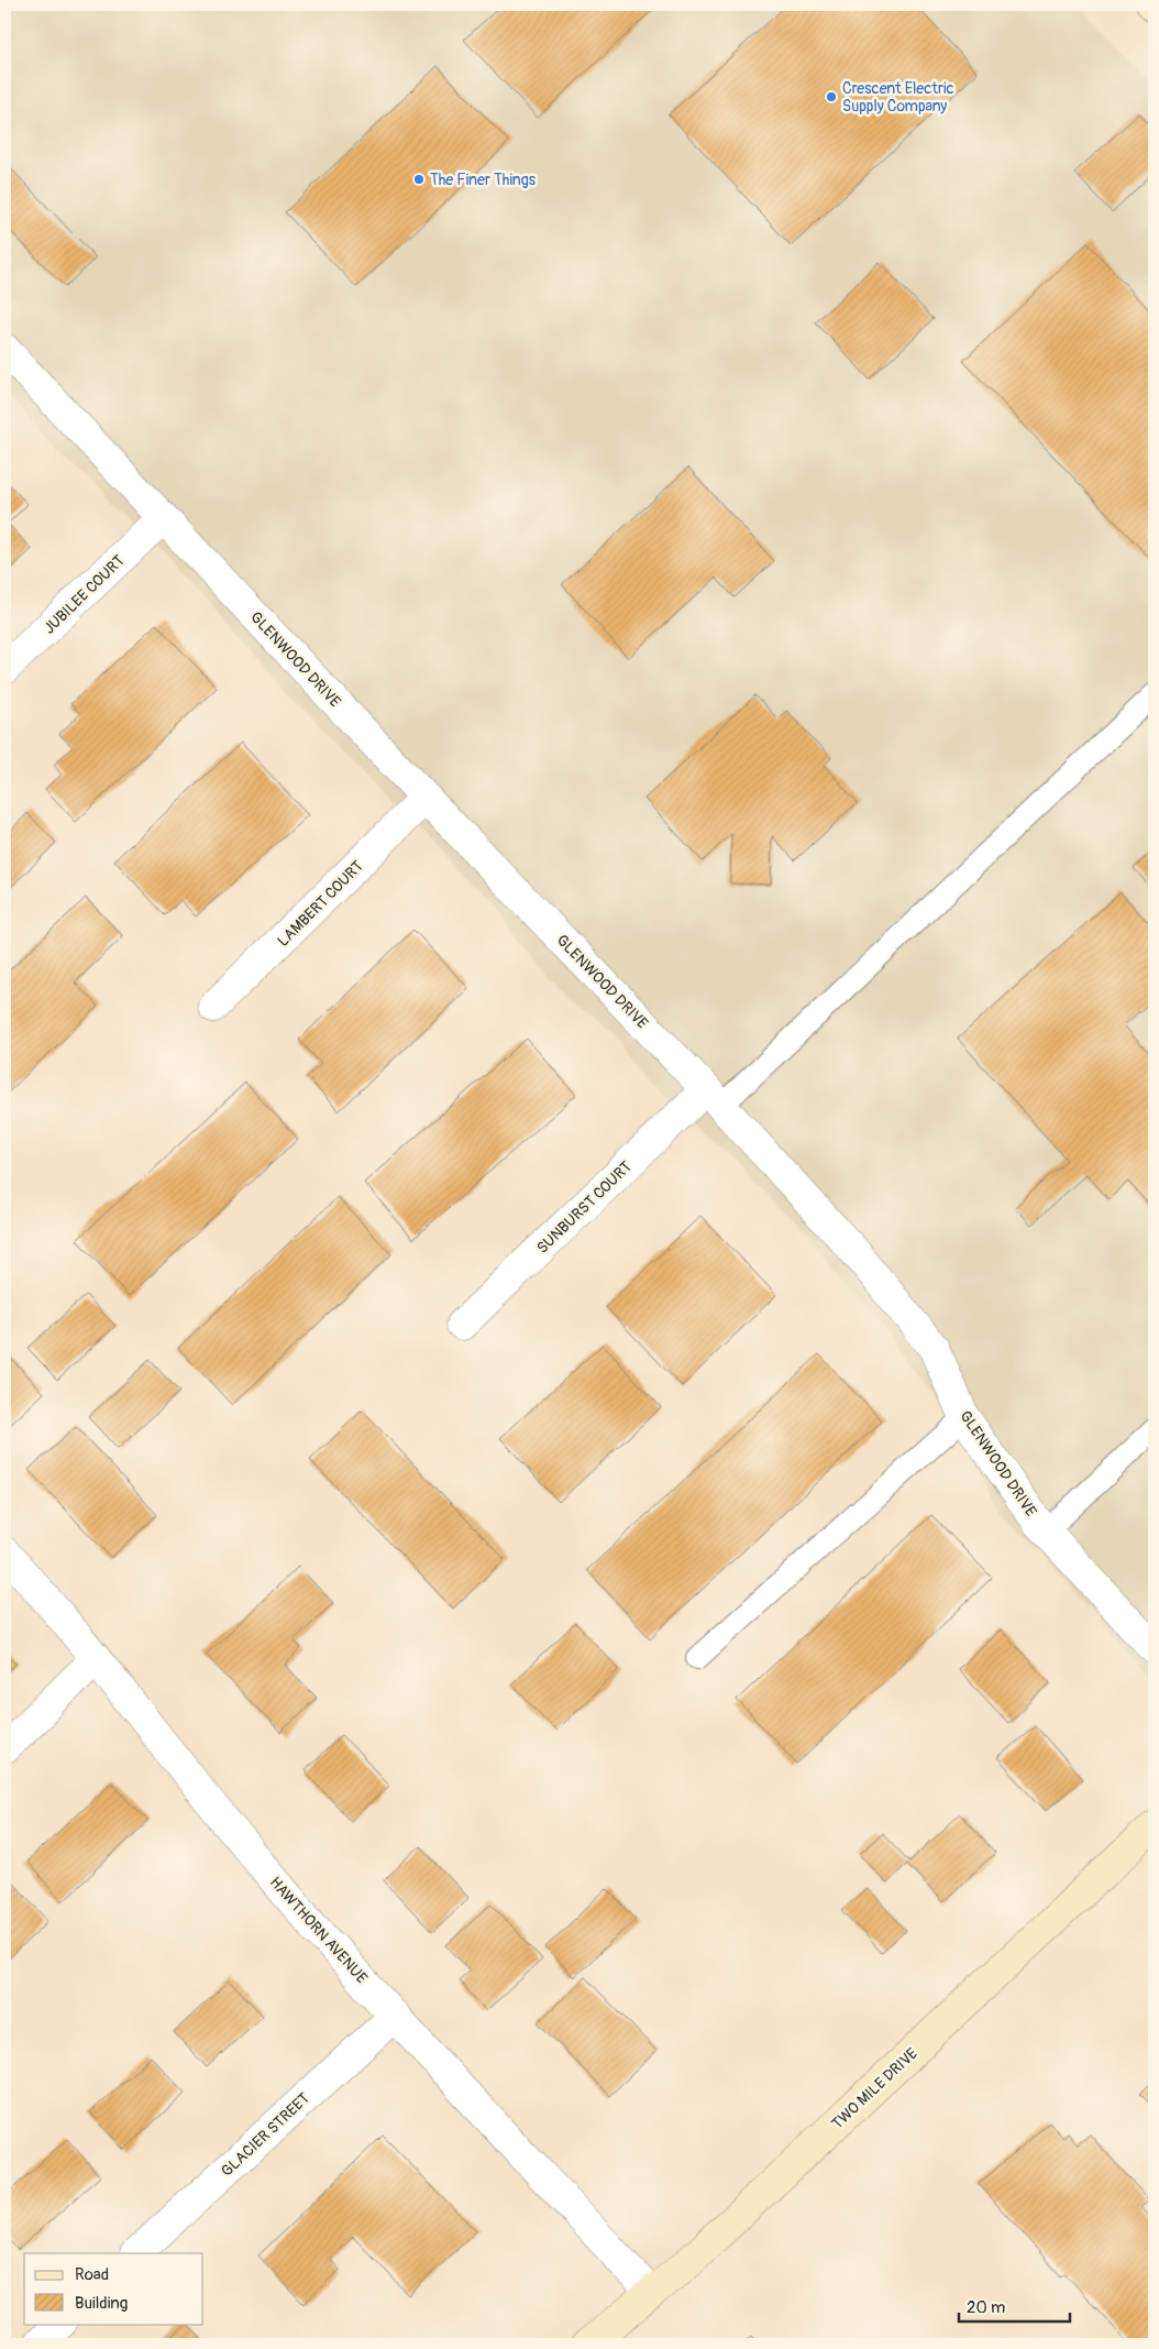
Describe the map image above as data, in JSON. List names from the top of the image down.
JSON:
{
  "streets": {
    "street": [
      "JUBILEE COURT",
      "GLENWOOD DRIVE",
      "LAMBERT COURT",
      "SUNBURST COURT",
      "HAWTHORN AVENUE",
      "TWO MILE DRIVE",
      "GLACIER STREET"
    ]
  },
  "crossings": [
    ["JUBILEE COURT", "GLENWOOD DRIVE"],
    ["GLENWOOD DRIVE", "LAMBERT COURT"],
    ["GLENWOOD DRIVE", "SUNBURST COURT"],
    ["HAWTHORN AVENUE", "TWO MILE DRIVE"],
    ["HAWTHORN AVENUE", "GLACIER STREET"]
  ],
  "places": ["Crescent Electric Supply Company", "The Finer Things"],
  "legend": ["Road", "Building"],
  "scale_bar": "20 m"
}
